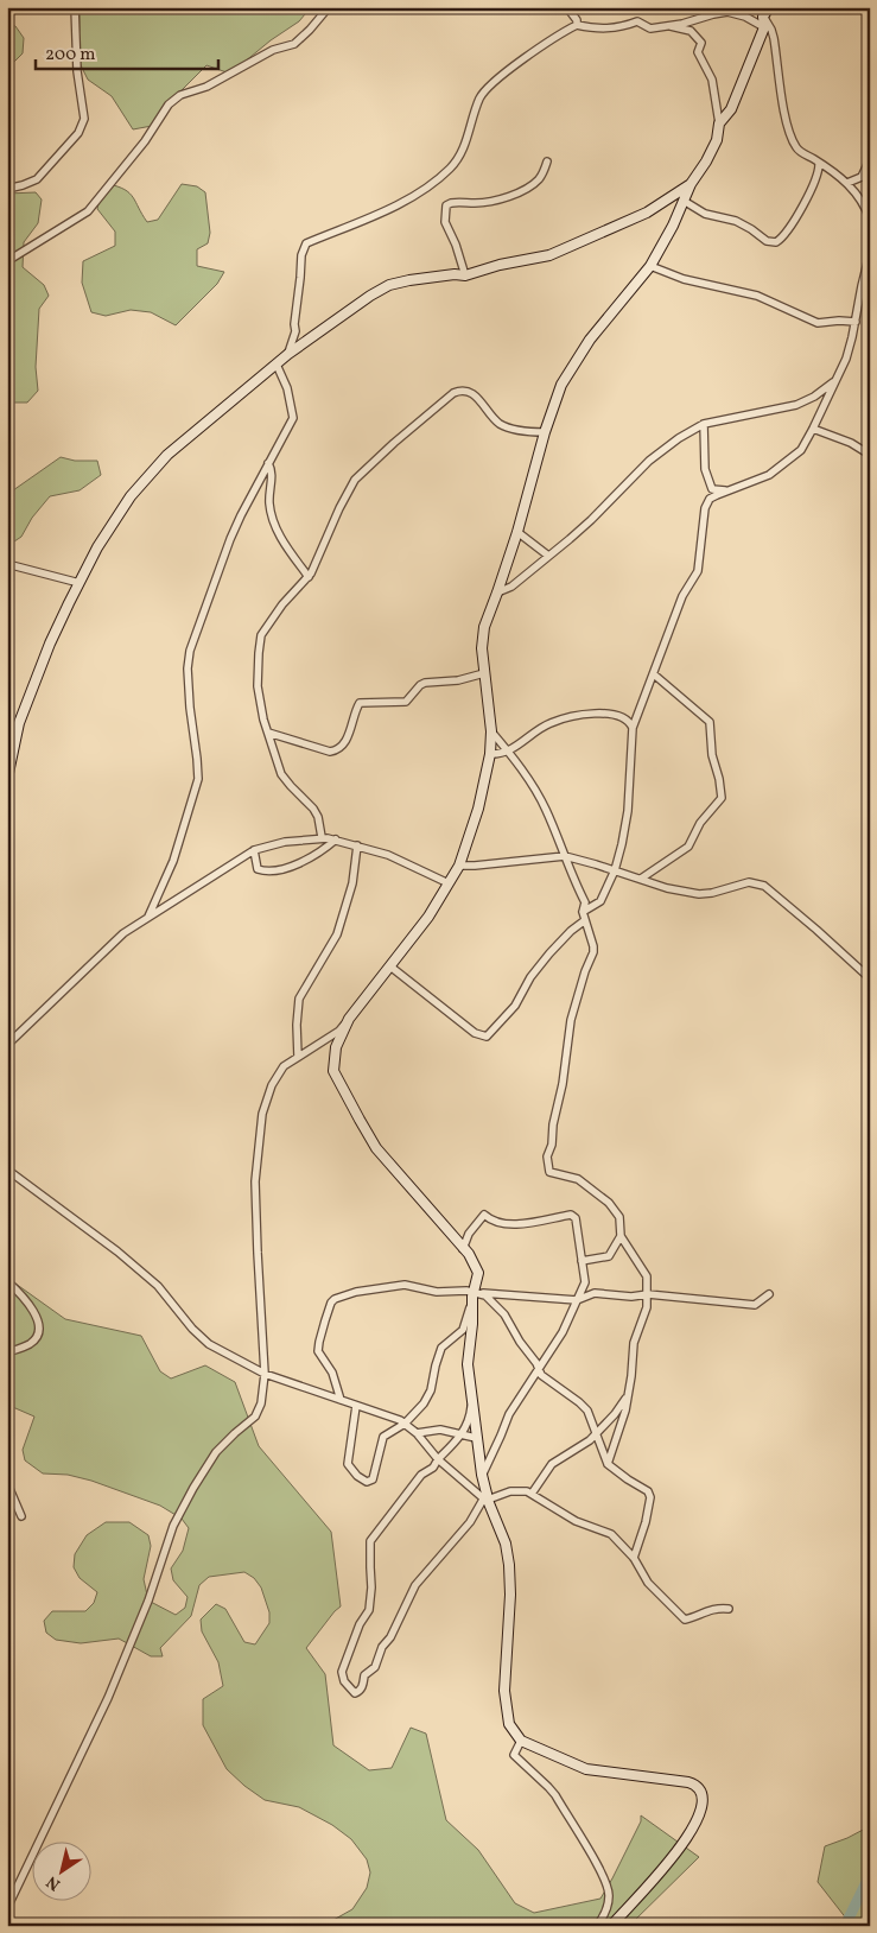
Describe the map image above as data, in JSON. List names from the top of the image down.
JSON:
{
  "scale_bar": "200 m",
  "north": "bottom left"
}
